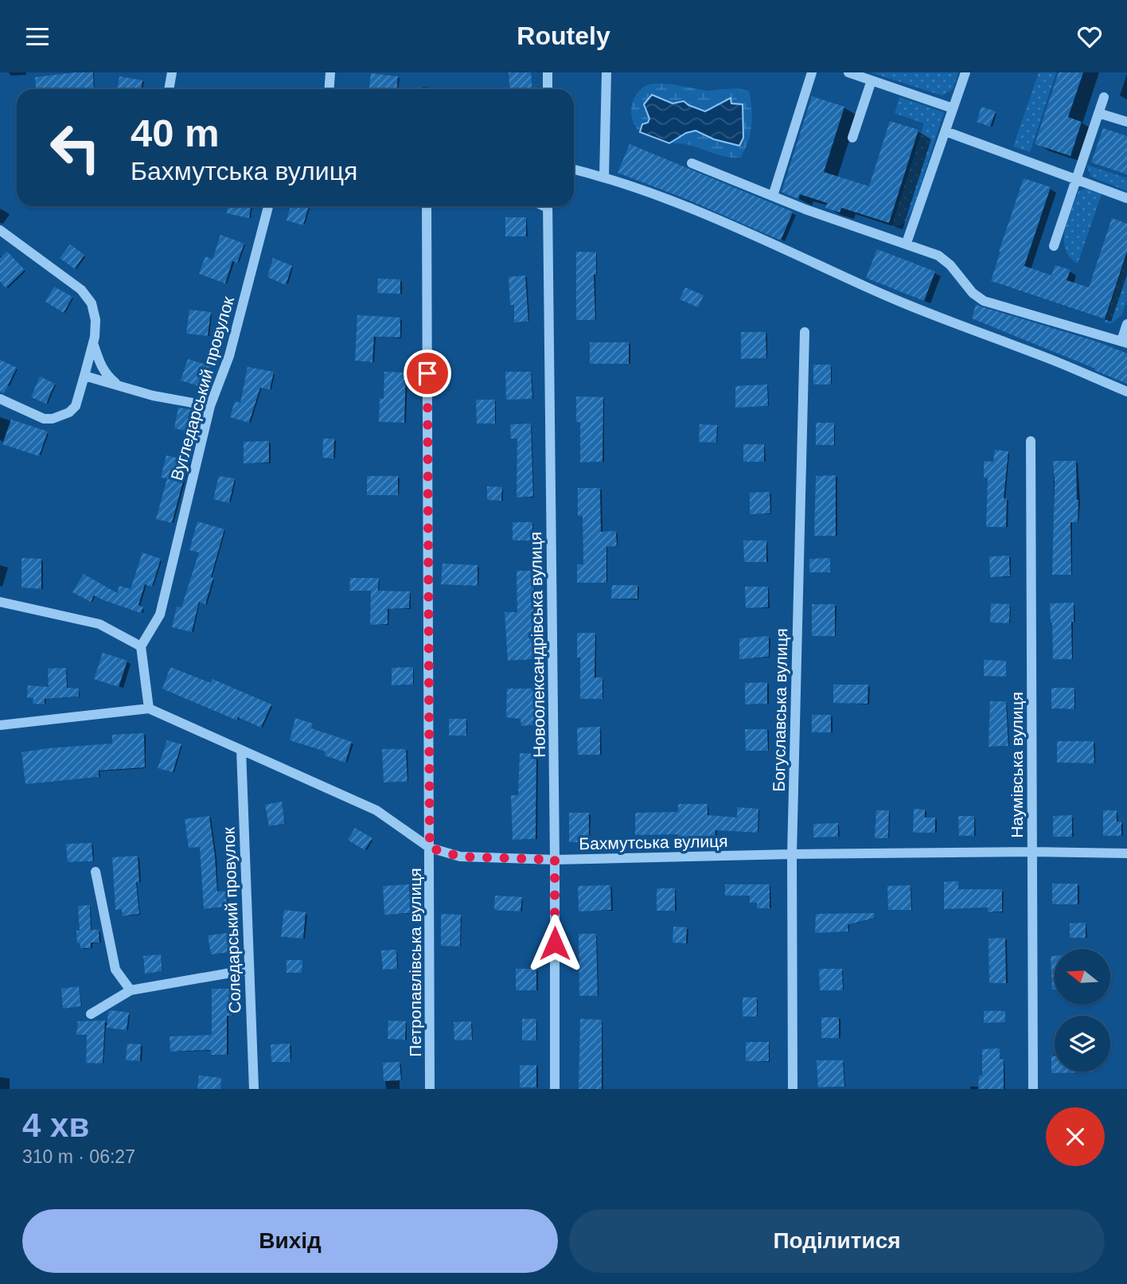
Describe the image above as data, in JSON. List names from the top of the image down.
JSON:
{
  "streets": {
    "street": [
      "Вугледарський провулок",
      "Новоолександрівська вулиця",
      "Богуславська вулиця",
      "Наумівська вулиця",
      "Бахмутська вулиця",
      "Соледарський провулок",
      "Петропавлівська вулиця"
    ]
  },
  "crossings": [
    ["Новоолександрівська вулиця", "Бахмутська вулиця"],
    ["Богуславська вулиця", "Бахмутська вулиця"],
    ["Наумівська вулиця", "Бахмутська вулиця"],
    ["Бахмутська вулиця", "Соледарський провулок"],
    ["Бахмутська вулиця", "Петропавлівська вулиця"]
  ],
  "north": "left",
  "page": {
    "header": "Routely",
    "turn": ["40 m", "Бахмутська вулиця"],
    "heading": ["4 хв", "310 m · 06:27"],
    "buttons": ["Вихід", "Поділитися"]
  }
}
